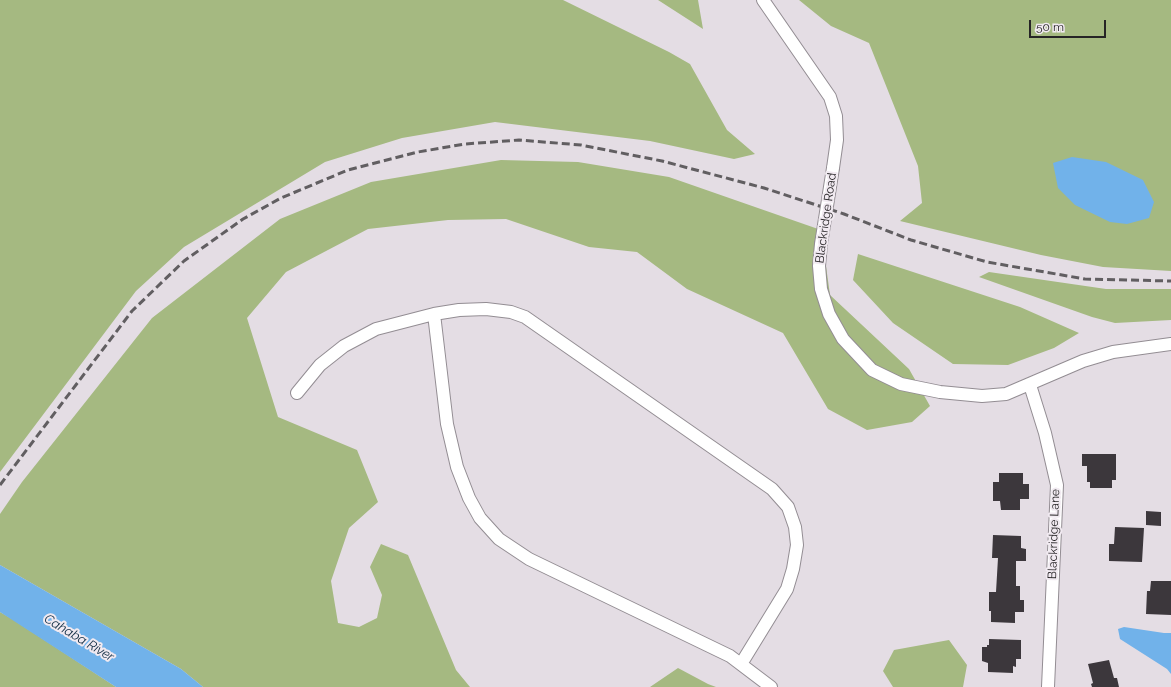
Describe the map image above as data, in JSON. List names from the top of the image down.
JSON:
{
  "streets": {
    "street": ["Blackridge Road", "Blackridge Lane"]
  },
  "crossings": [
    ["Blackridge Road", "Blackridge Lane"]
  ],
  "water": ["Cahaba River"],
  "scale_bar": "50 m"
}
